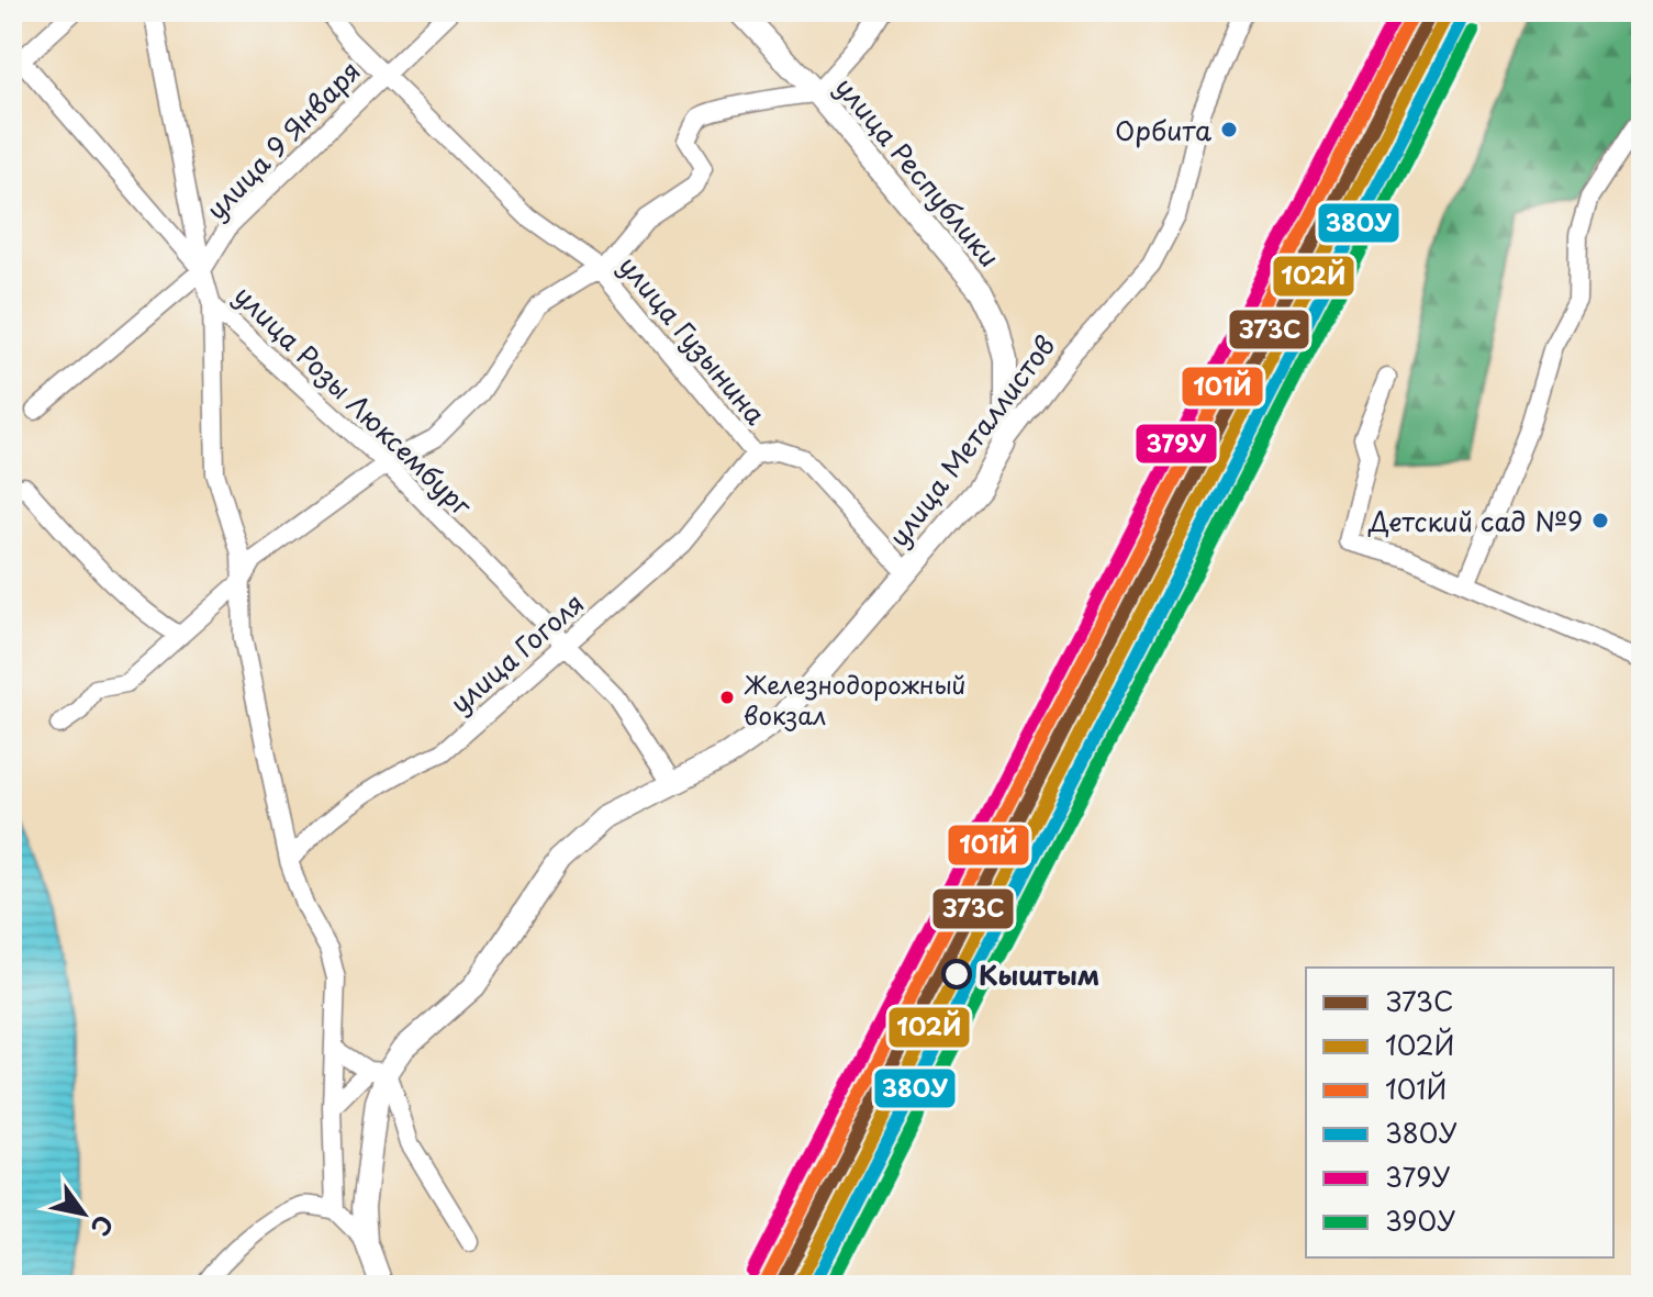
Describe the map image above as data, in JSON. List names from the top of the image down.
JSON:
{
  "streets": {
    "main road": ["улица Республики", "улица Металлистов"],
    "street": [
      "улица 9 Января",
      "улица Гузынина",
      "улица Розы Люксембург",
      "улица Гоголя"
    ]
  },
  "crossings": [
    ["улица 9 Января", "улица Гузынина"],
    ["улица 9 Января", "улица Розы Люксембург"],
    ["улица Республики", "улица Металлистов"],
    ["улица Гузынина", "улица Металлистов"],
    ["улица Гузынина", "улица Гоголя"],
    ["улица Розы Люксембург", "улица Металлистов"],
    ["улица Розы Люксембург", "улица Гоголя"]
  ],
  "places": [
    "Орбита",
    "Детский сад №9",
    "Железнодорожный вокзал",
    "Кыштым"
  ],
  "lines": [
    "transit line 373C",
    "transit line 101Й",
    "transit line 379У",
    "transit line 102Й",
    "transit line 380У",
    "transit line 390У"
  ],
  "legend": [
    "373C",
    "102Й",
    "101Й",
    "380У",
    "379У",
    "390У"
  ],
  "north": "bottom right"
}
